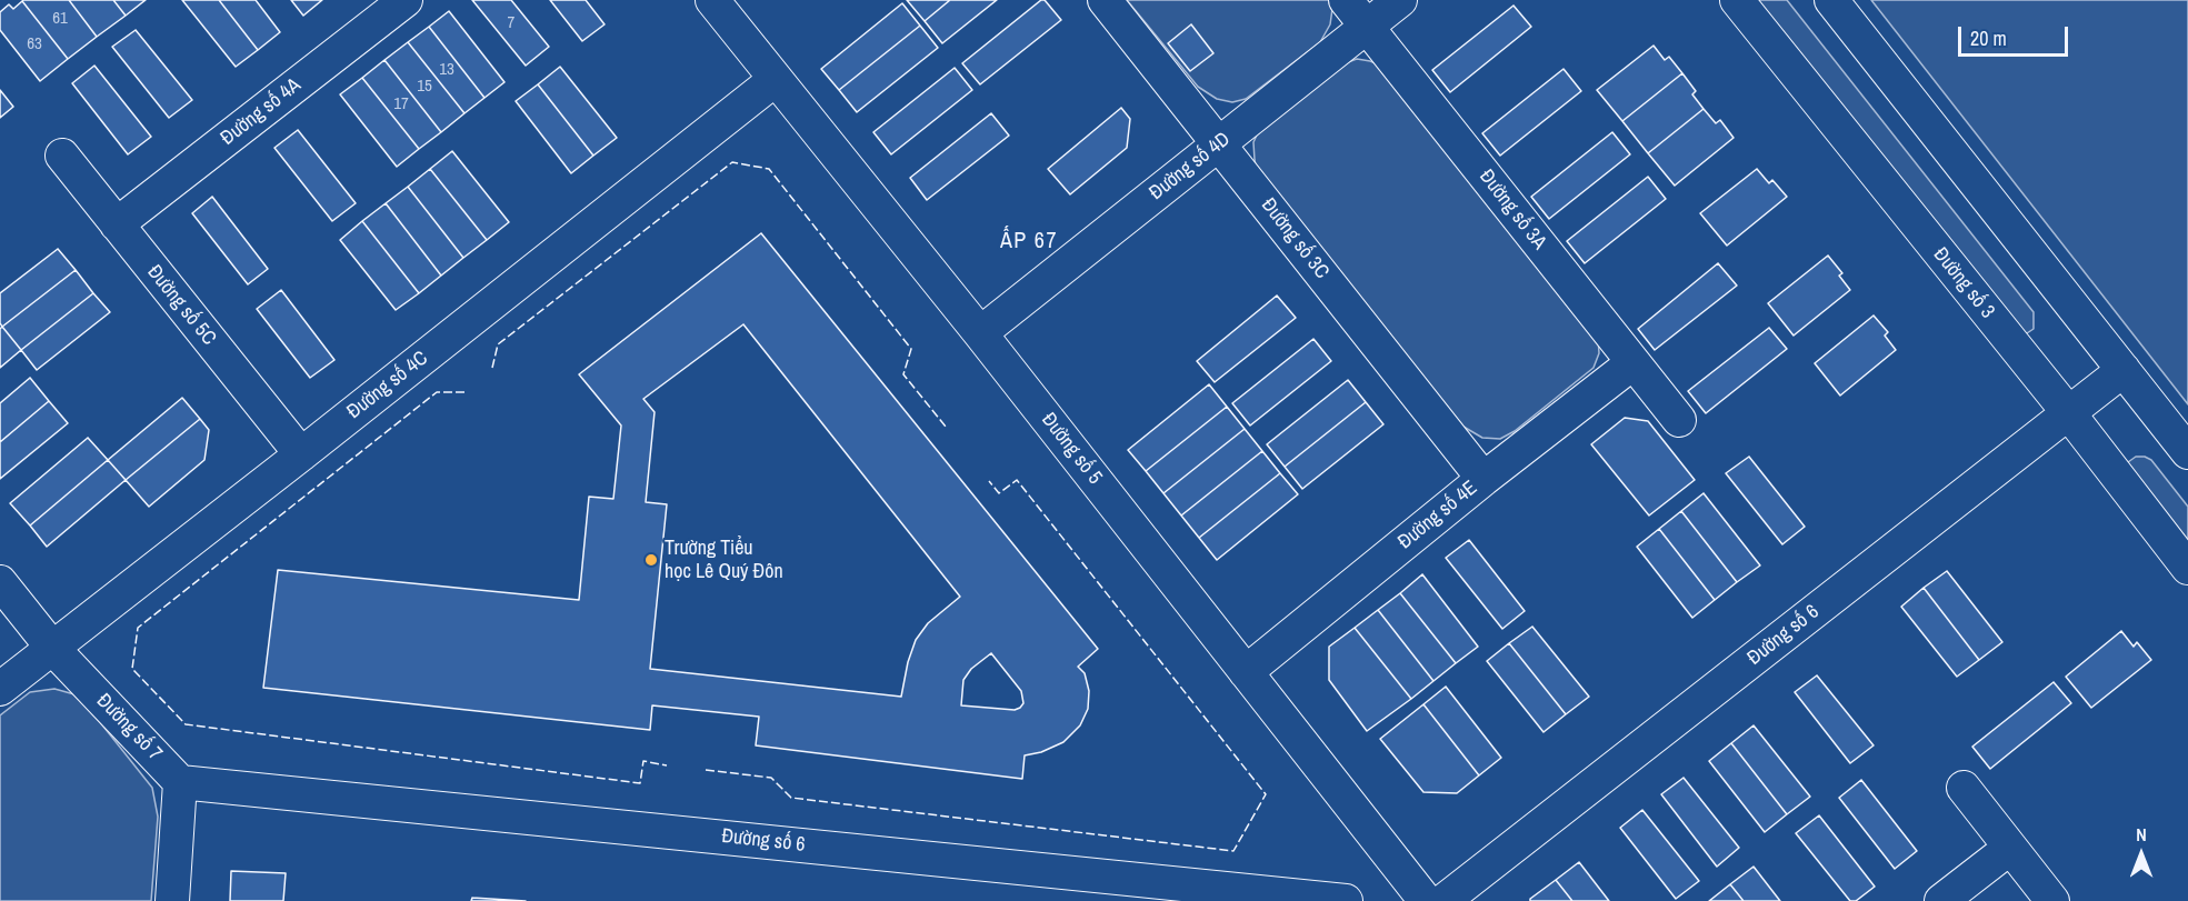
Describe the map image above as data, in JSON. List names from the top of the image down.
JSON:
{
  "streets": {
    "street": [
      "Đường số 4A",
      "Đường số 4D",
      "Đường số 3A",
      "Đường số 3C",
      "Đường số 3",
      "Đường số 5C",
      "Đường số 4C",
      "Đường số 5",
      "Đường số 4E",
      "Đường số 6",
      "Đường số 7"
    ]
  },
  "crossings": [
    ["Đường số 4A", "Đường số 5C"],
    ["Đường số 4D", "Đường số 3A"],
    ["Đường số 4D", "Đường số 3C"],
    ["Đường số 4D", "Đường số 5"],
    ["Đường số 3A", "Đường số 4E"],
    ["Đường số 3C", "Đường số 4E"],
    ["Đường số 3", "Đường số 6"],
    ["Đường số 5C", "Đường số 4C"],
    ["Đường số 4C", "Đường số 5"],
    ["Đường số 4C", "Đường số 7"],
    ["Đường số 5", "Đường số 4E"],
    ["Đường số 6", "Đường số 7"]
  ],
  "districts": ["ẤP 67"],
  "places": ["Trường Tiểu học Lê Quý Đôn"],
  "house_numbers": [
    "61",
    "7",
    "63",
    "13",
    "15",
    "17"
  ],
  "scale_bar": "20 m",
  "north": "top"
}
